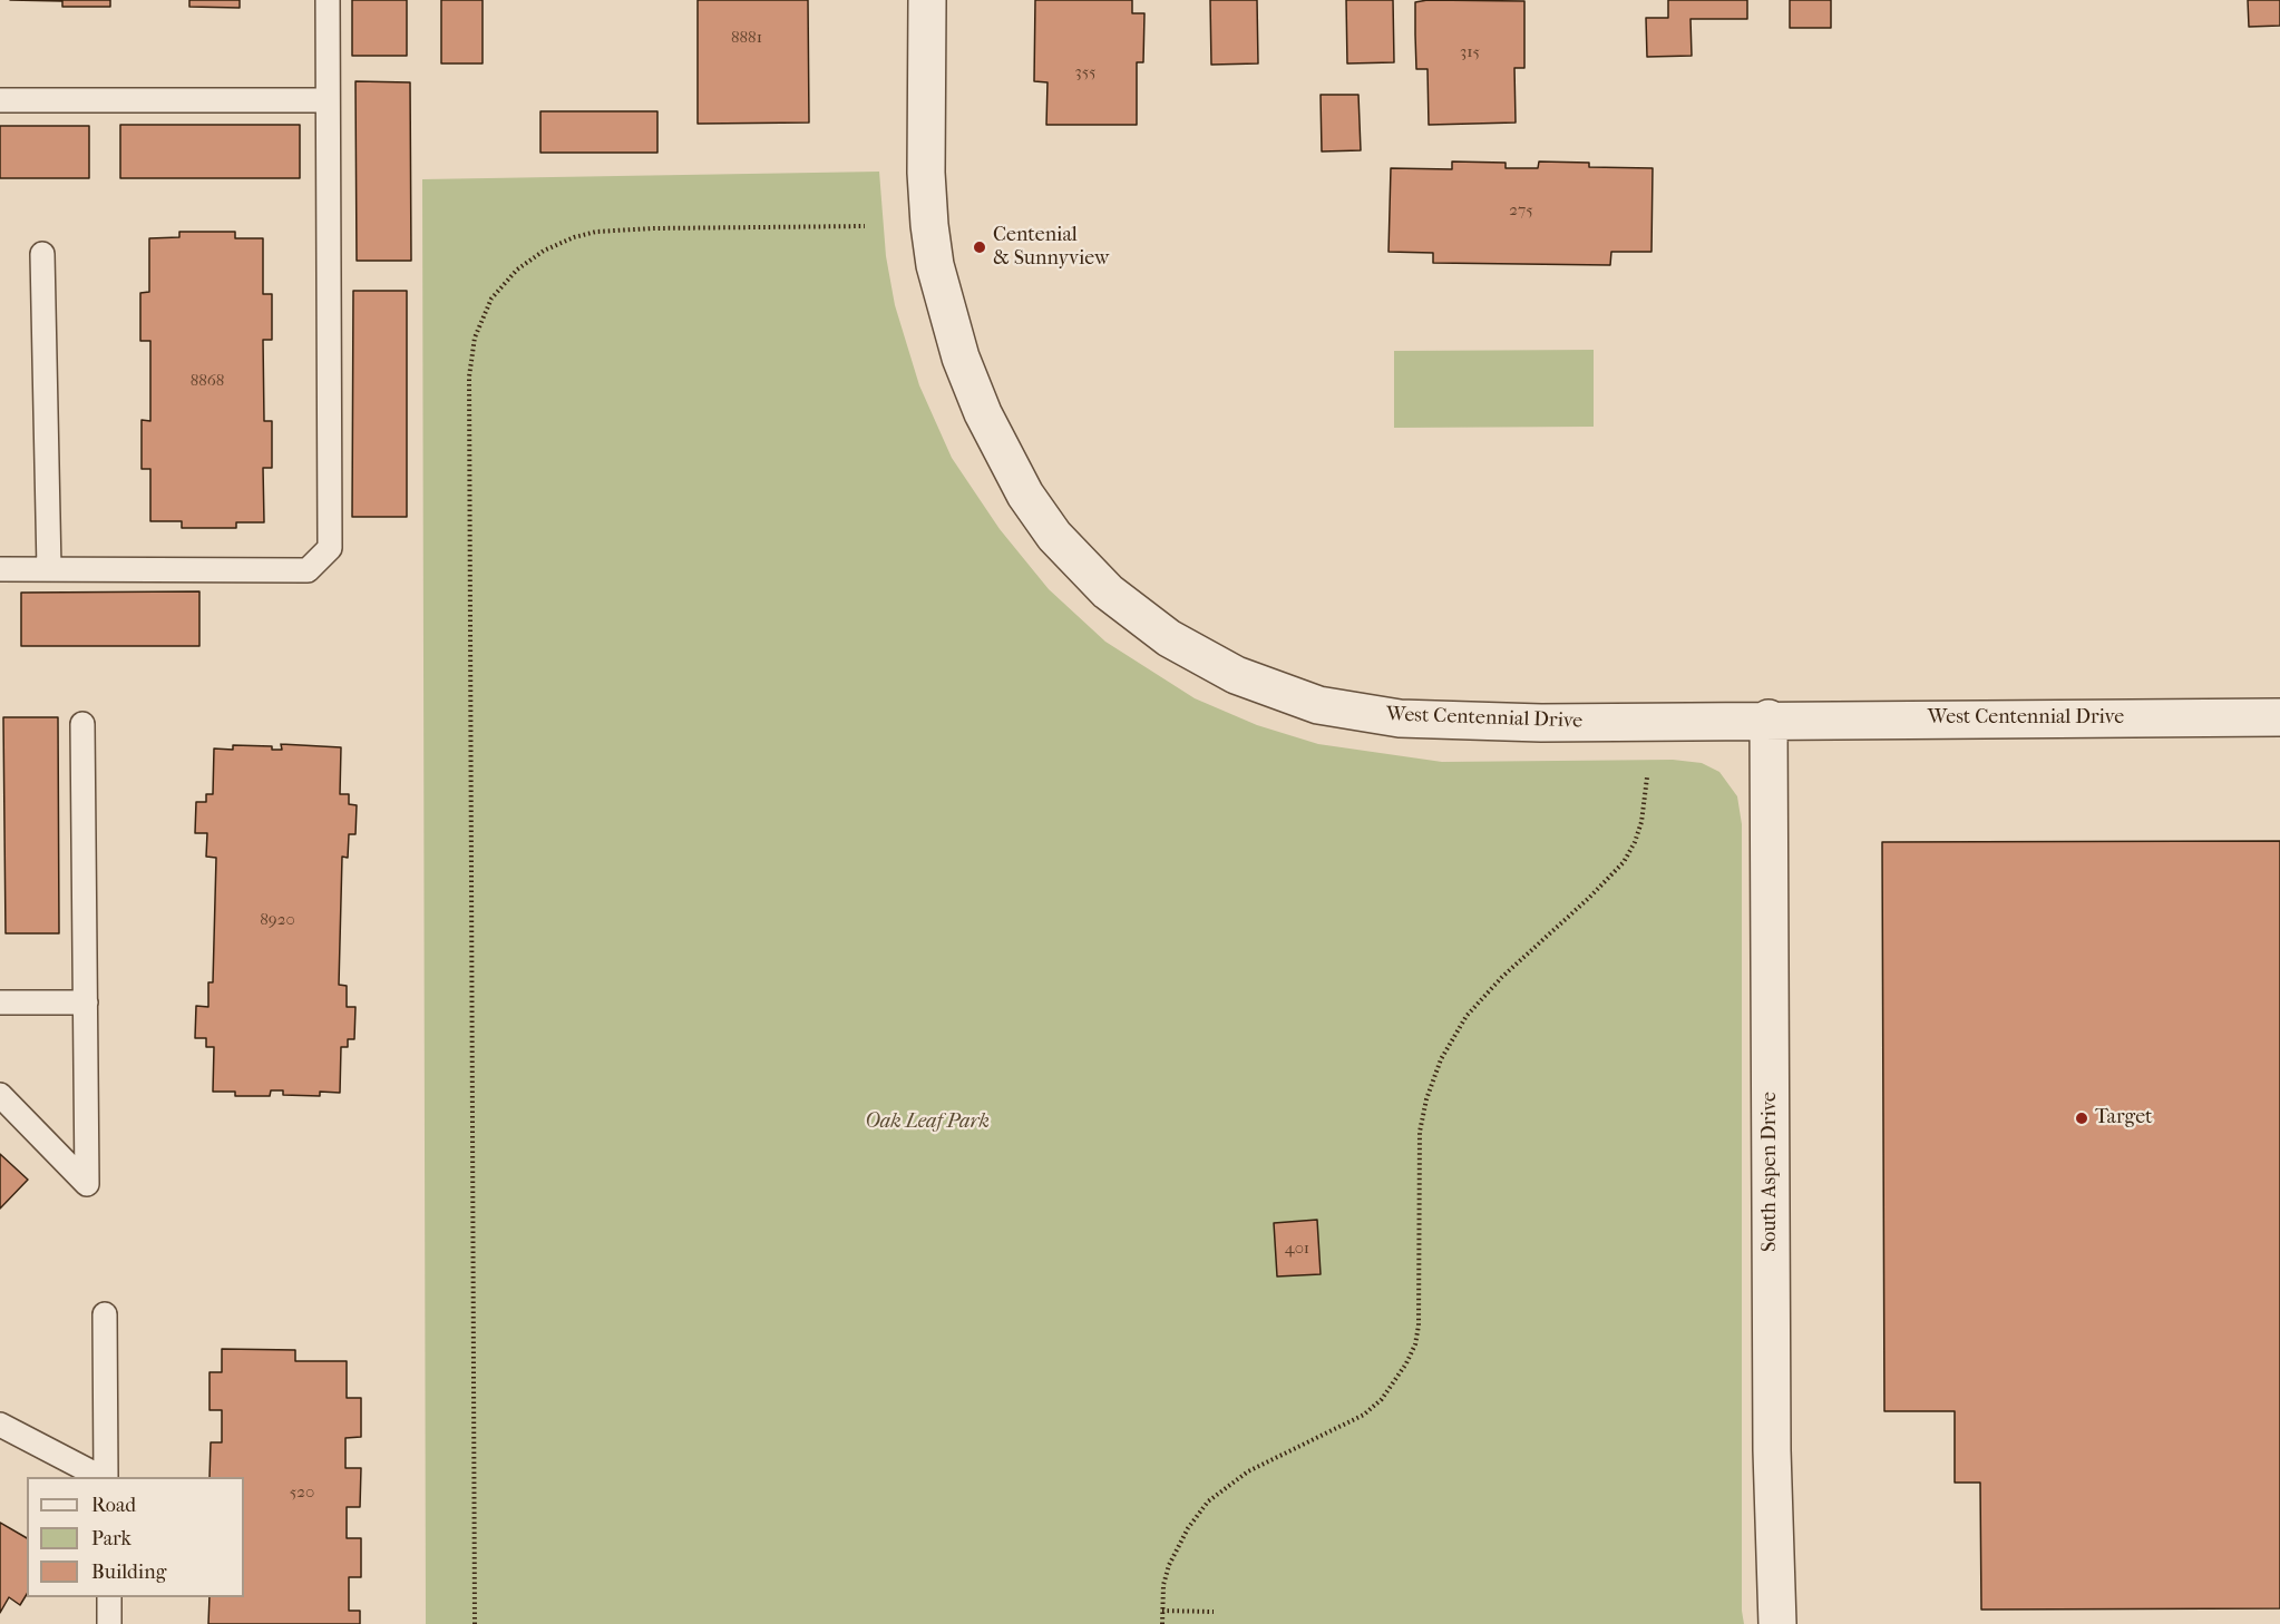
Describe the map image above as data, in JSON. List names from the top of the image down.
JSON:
{
  "streets": {
    "street": ["West Centennial Drive", "South Aspen Drive"]
  },
  "crossings": [
    ["West Centennial Drive", "South Aspen Drive"]
  ],
  "parks": ["Oak Leaf Park"],
  "places": ["Centenial & Sunnyview", "Target"],
  "house_numbers": [
    "8881",
    "315",
    "355",
    "275",
    "8868",
    "8920",
    "401",
    "520"
  ],
  "legend": ["Road", "Park", "Building"]
}
